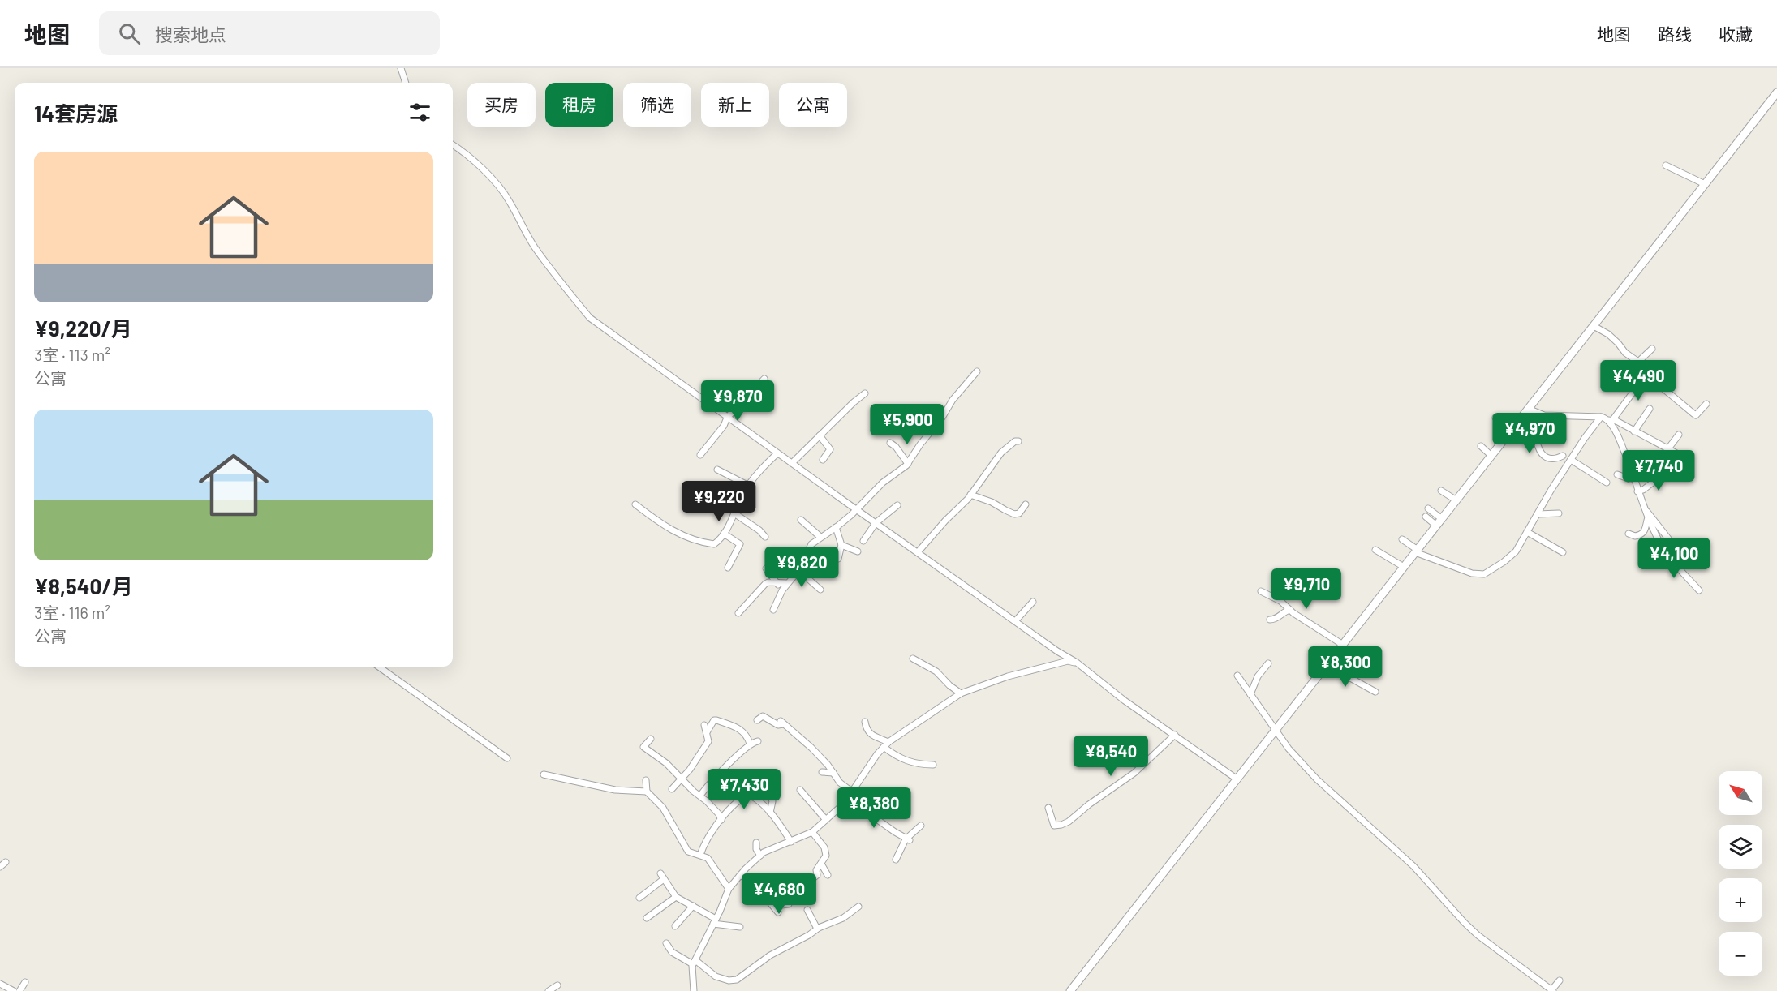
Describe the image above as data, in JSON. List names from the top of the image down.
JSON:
{
  "north": "top left",
  "page": {
    "header": "地图",
    "search": "搜索地点",
    "nav": ["地图", "路线", "收藏"],
    "chip": [
      "买房",
      "租房",
      "筛选",
      "新上",
      "公寓"
    ],
    "heading": "14套房源",
    "list": [
      {
        "name": "¥9,220/月",
        "note": "3室 · 113 m² · 公寓"
      },
      {
        "name": "¥8,540/月",
        "note": "3室 · 116 m² · 公寓"
      }
    ],
    "price": [
      "¥4,490",
      "¥9,870",
      "¥5,900",
      "¥4,970",
      "¥7,740",
      "¥9,220",
      "¥4,100",
      "¥9,820",
      "¥9,710",
      "¥8,300",
      "¥8,540",
      "¥7,430",
      "¥8,380",
      "¥4,680"
    ],
    "map_buttons": ["+", "−"]
  }
}
